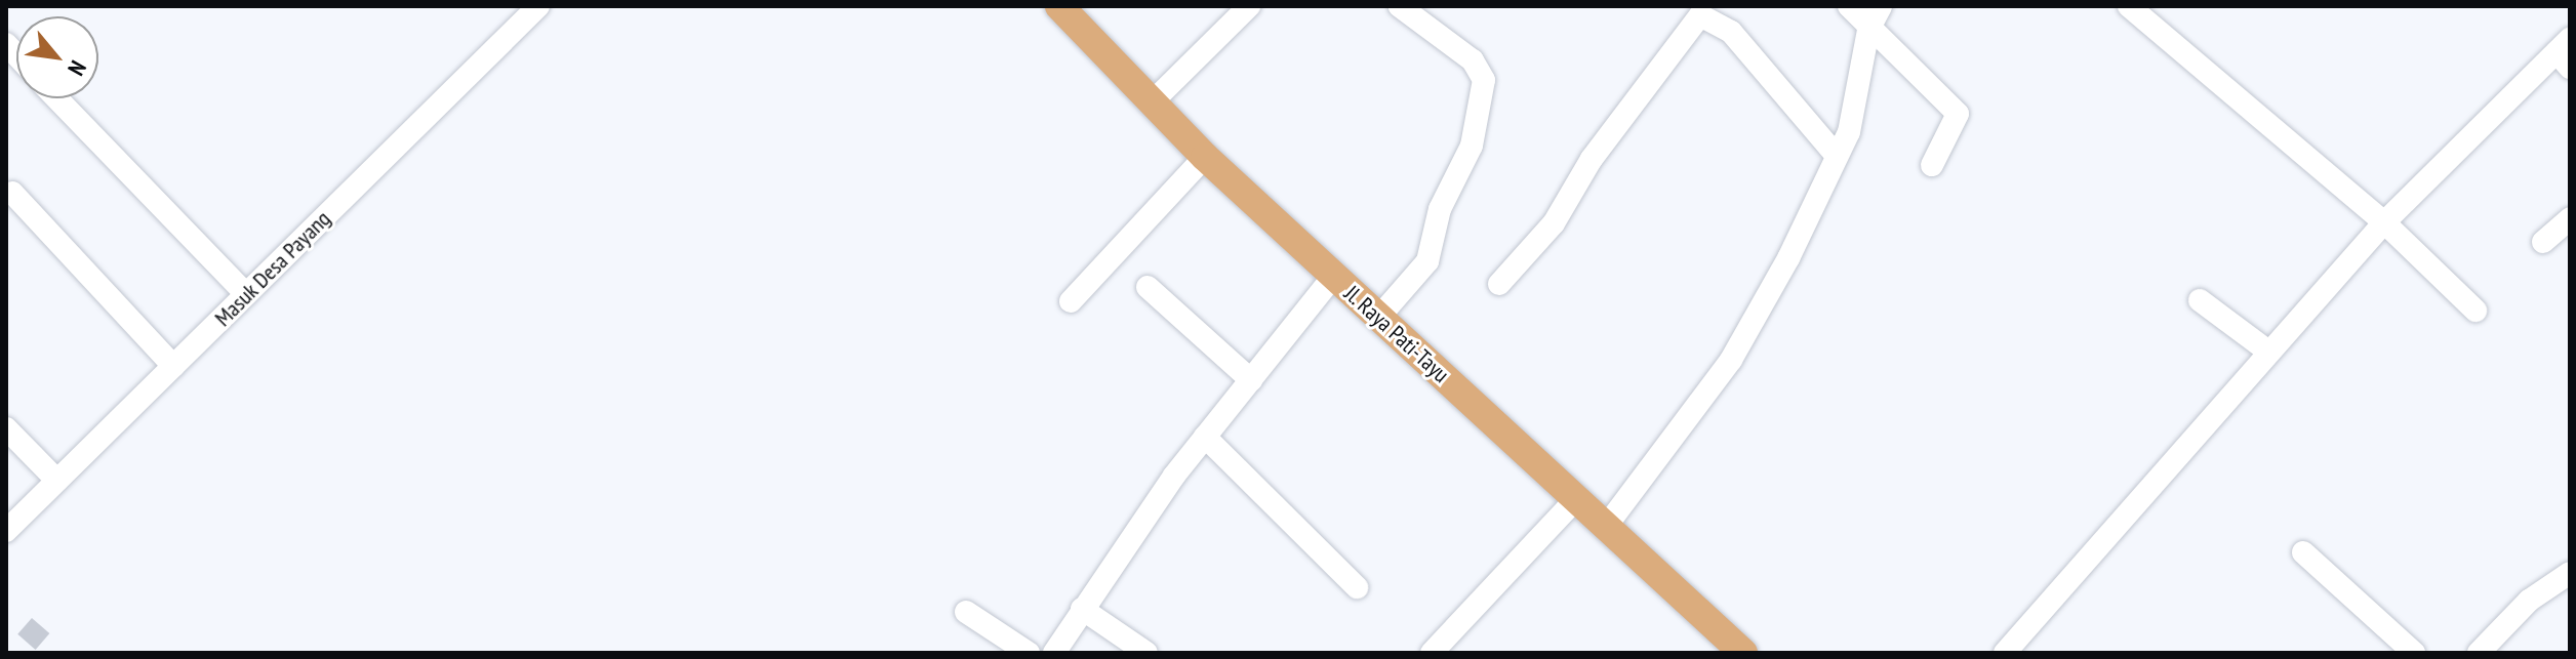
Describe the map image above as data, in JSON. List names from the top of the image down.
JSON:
{
  "streets": {
    "main road": ["Jl. Raya Pati-Tayu"],
    "street": ["Masuk Desa Payang"]
  },
  "north": "bottom right"
}
